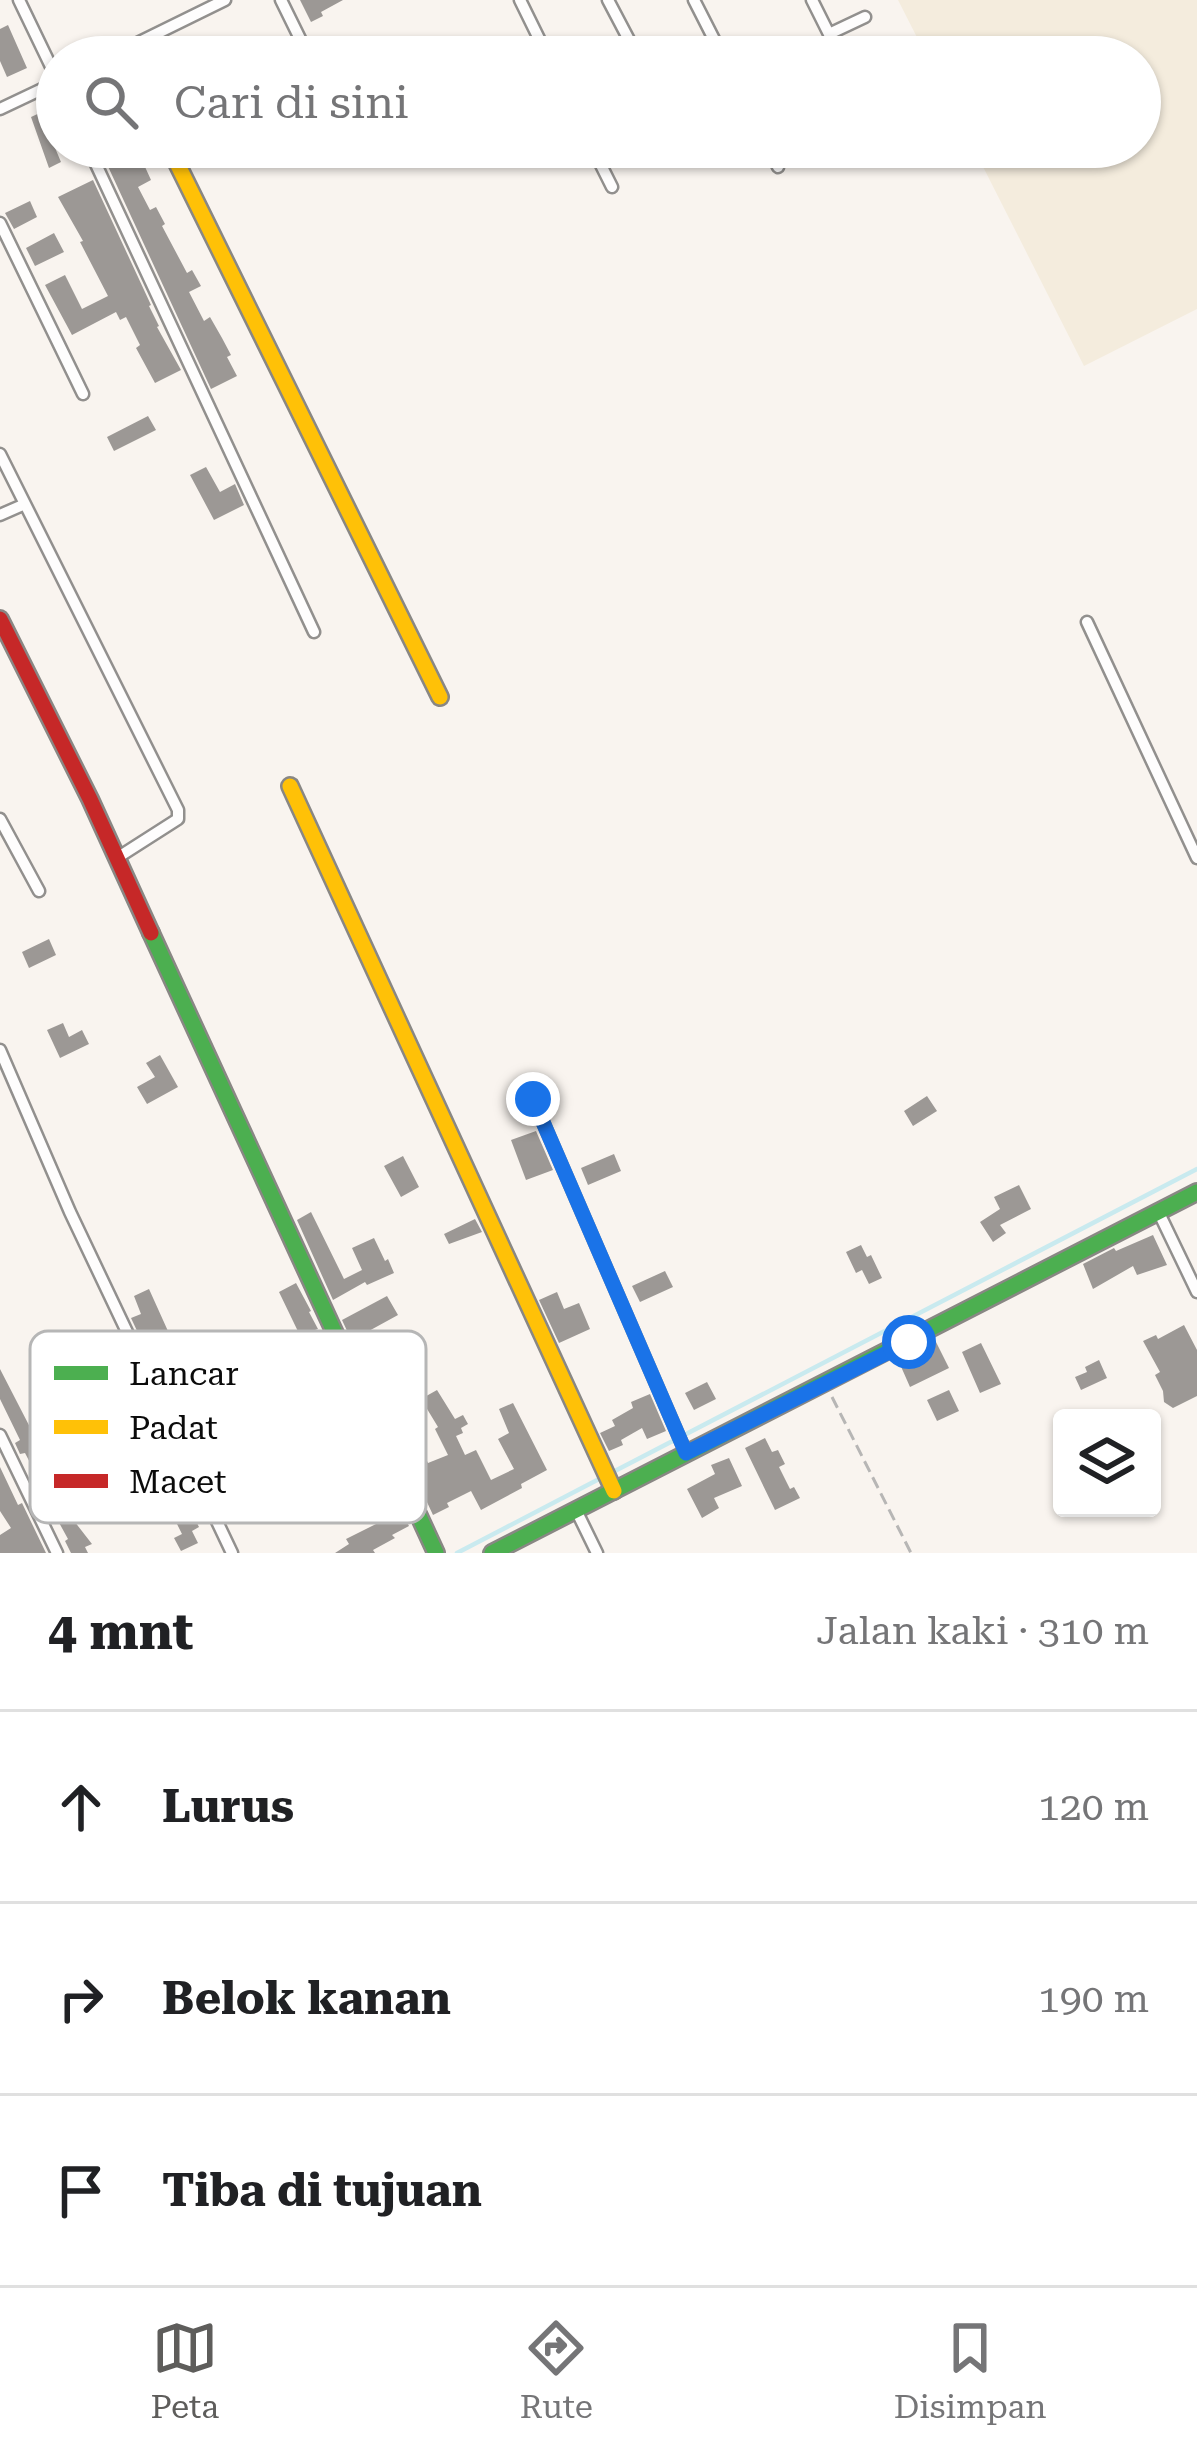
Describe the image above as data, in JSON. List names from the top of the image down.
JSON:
{
  "legend": ["Lancar", "Padat", "Macet"],
  "page": {
    "search": "Cari di sini",
    "heading": ["4 mnt", "Jalan kaki · 310 m"],
    "list": [
      ["Lurus", "120 m"],
      ["Belok kanan", "190 m"],
      "Tiba di tujuan"
    ],
    "nav": ["Peta", "Rute", "Disimpan"]
  }
}
